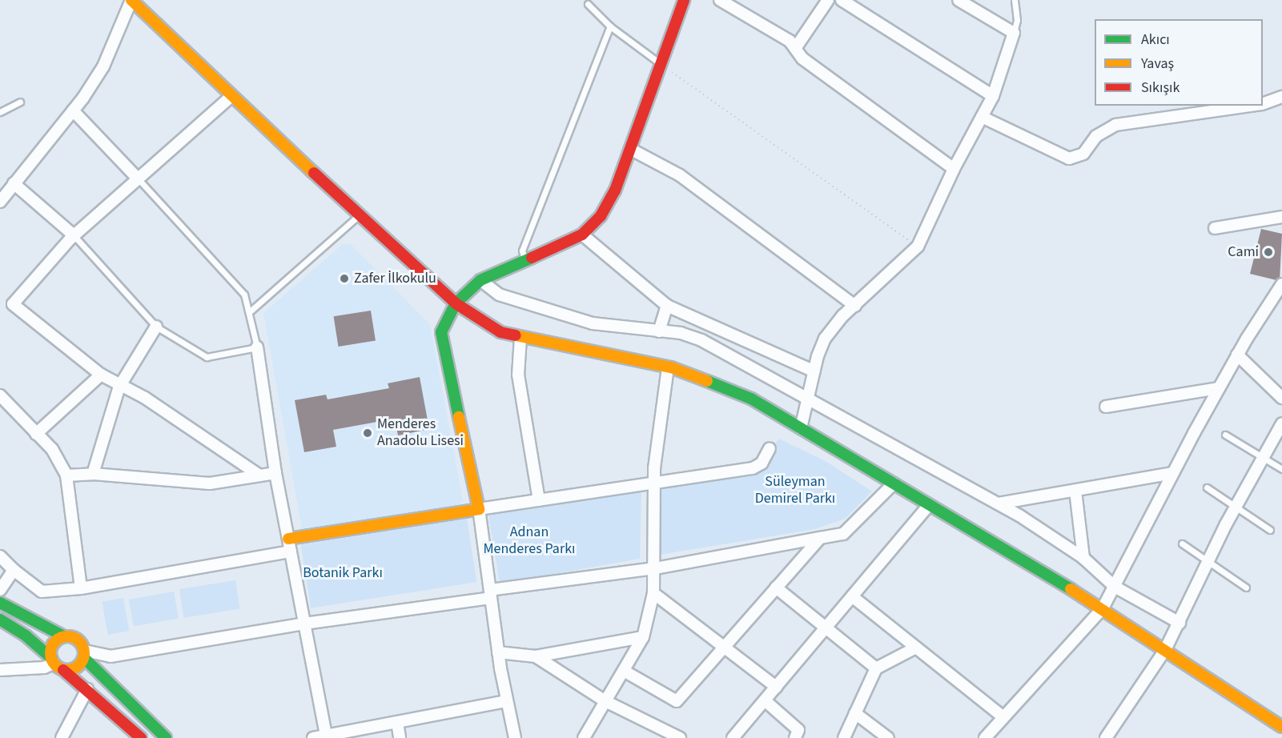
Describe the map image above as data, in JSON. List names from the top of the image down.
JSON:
{
  "parks": ["Süleyman Demirel Parkı", "Adnan Menderes Parkı", "Botanik Parkı"],
  "places": ["Cami", "Zafer İlkokulu", "Menderes Anadolu Lisesi"],
  "legend": ["Akıcı", "Yavaş", "Sıkışık"]
}
